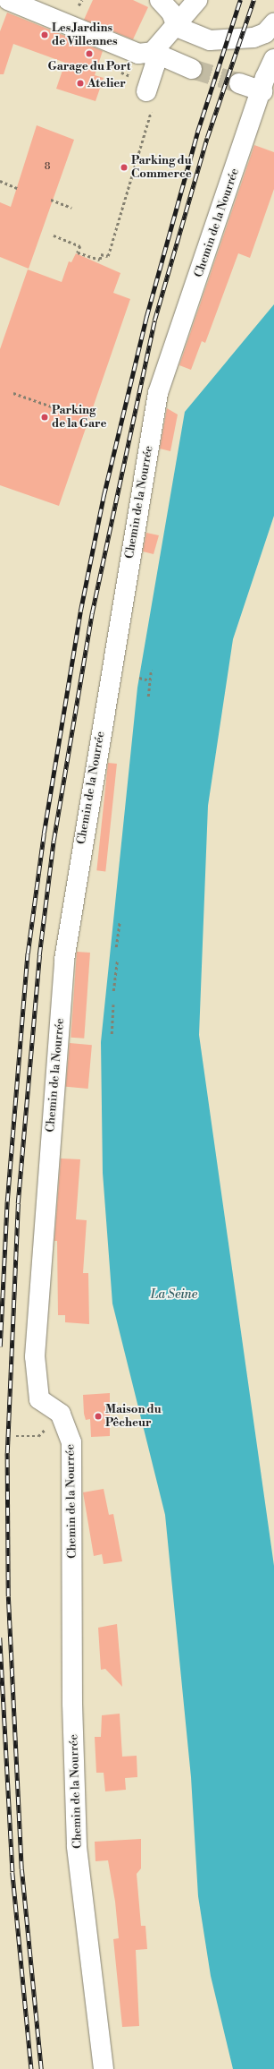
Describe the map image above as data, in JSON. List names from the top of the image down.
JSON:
{
  "streets": {
    "street": ["Chemin de la Nourrée"]
  },
  "water": ["La Seine"],
  "places": [
    "Les Jardins de Villennes",
    "Garage du Port",
    "Atelier",
    "Parking du Commerce",
    "Parking de la Gare",
    "Maison du Pêcheur"
  ],
  "house_numbers": ["8"]
}
